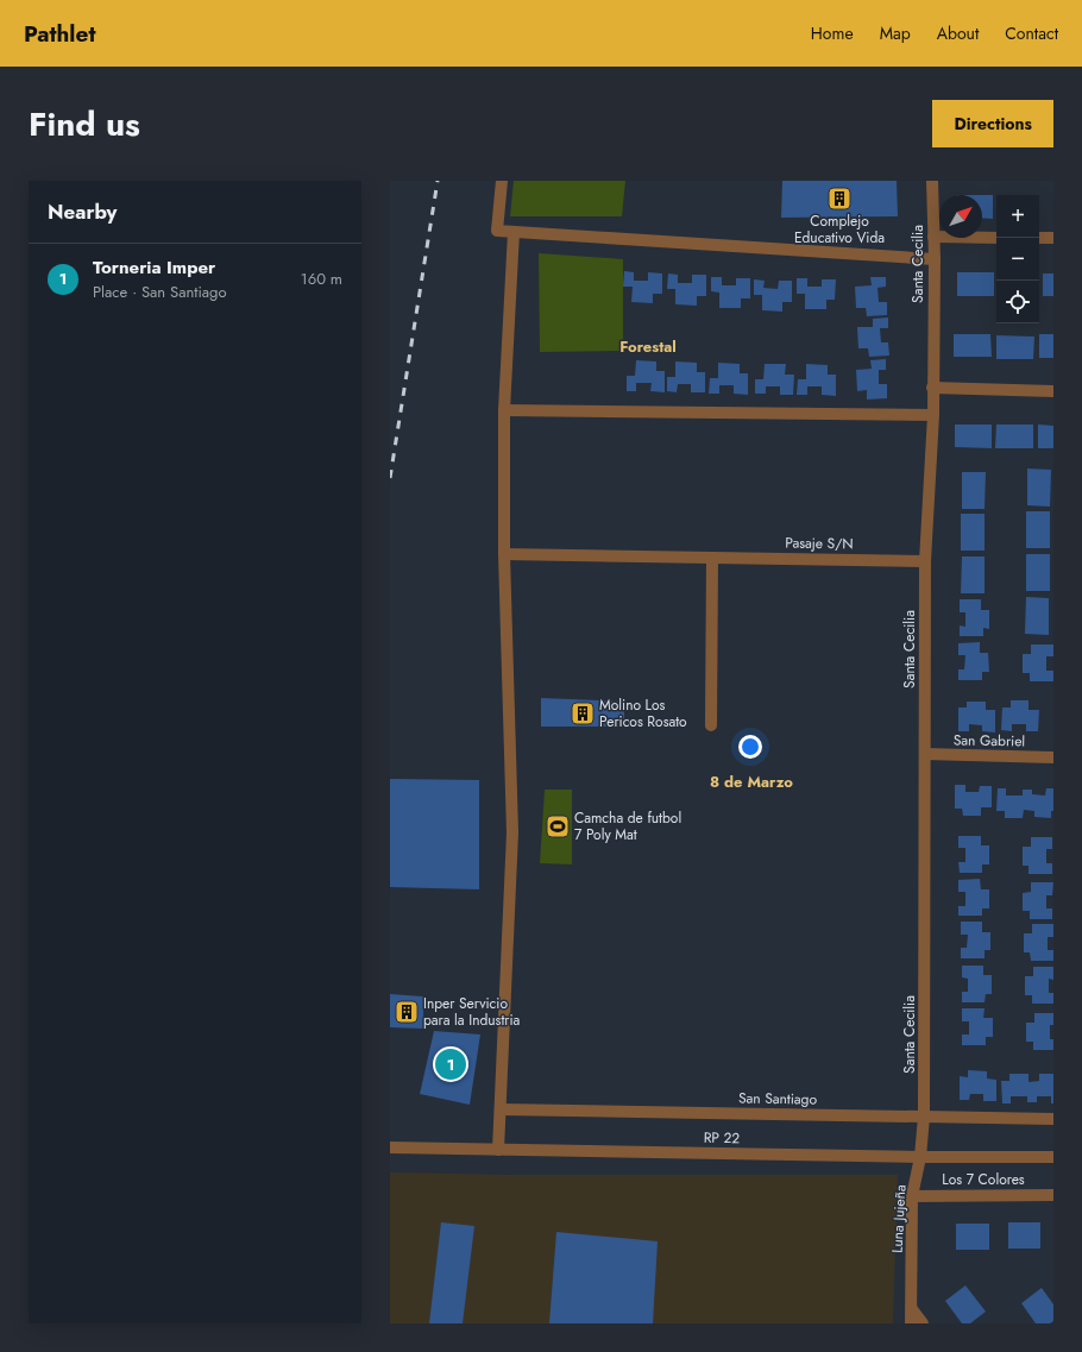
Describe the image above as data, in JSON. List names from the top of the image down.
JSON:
{
  "streets": {
    "street": [
      "Santa Cecilia",
      "Pasaje S/N",
      "San Gabriel",
      "San Santiago",
      "RP 22",
      "Los 7 Colores",
      "Luna Jujeña"
    ]
  },
  "crossings": [
    ["Santa Cecilia", "Pasaje S/N"],
    ["Santa Cecilia", "San Gabriel"],
    ["Santa Cecilia", "San Santiago"],
    ["Santa Cecilia", "Luna Jujeña"],
    ["San Santiago", "Luna Jujeña"],
    ["RP 22", "Luna Jujeña"],
    ["Los 7 Colores", "Luna Jujeña"]
  ],
  "districts": ["Forestal", "8 de Marzo"],
  "places": {
    "building": ["Complejo Educativo Vida", "Molino Los Pericos Rosato", "Inper Servicio para la Industria"],
    "sports": ["Camcha de futbol 7 Poly Mat"]
  },
  "north": "top right",
  "page": {
    "header": "Pathlet",
    "nav": [
      "Home",
      "Map",
      "About",
      "Contact"
    ],
    "title": "Find us",
    "buttons": "Directions",
    "heading": "Nearby",
    "map_buttons": ["+", "−"],
    "list": [
      {
        "mark": "1",
        "name": "Torneria Imper",
        "note": "Place · San Santiago",
        "value": "160 m"
      }
    ],
    "pins": "1"
  }
}
